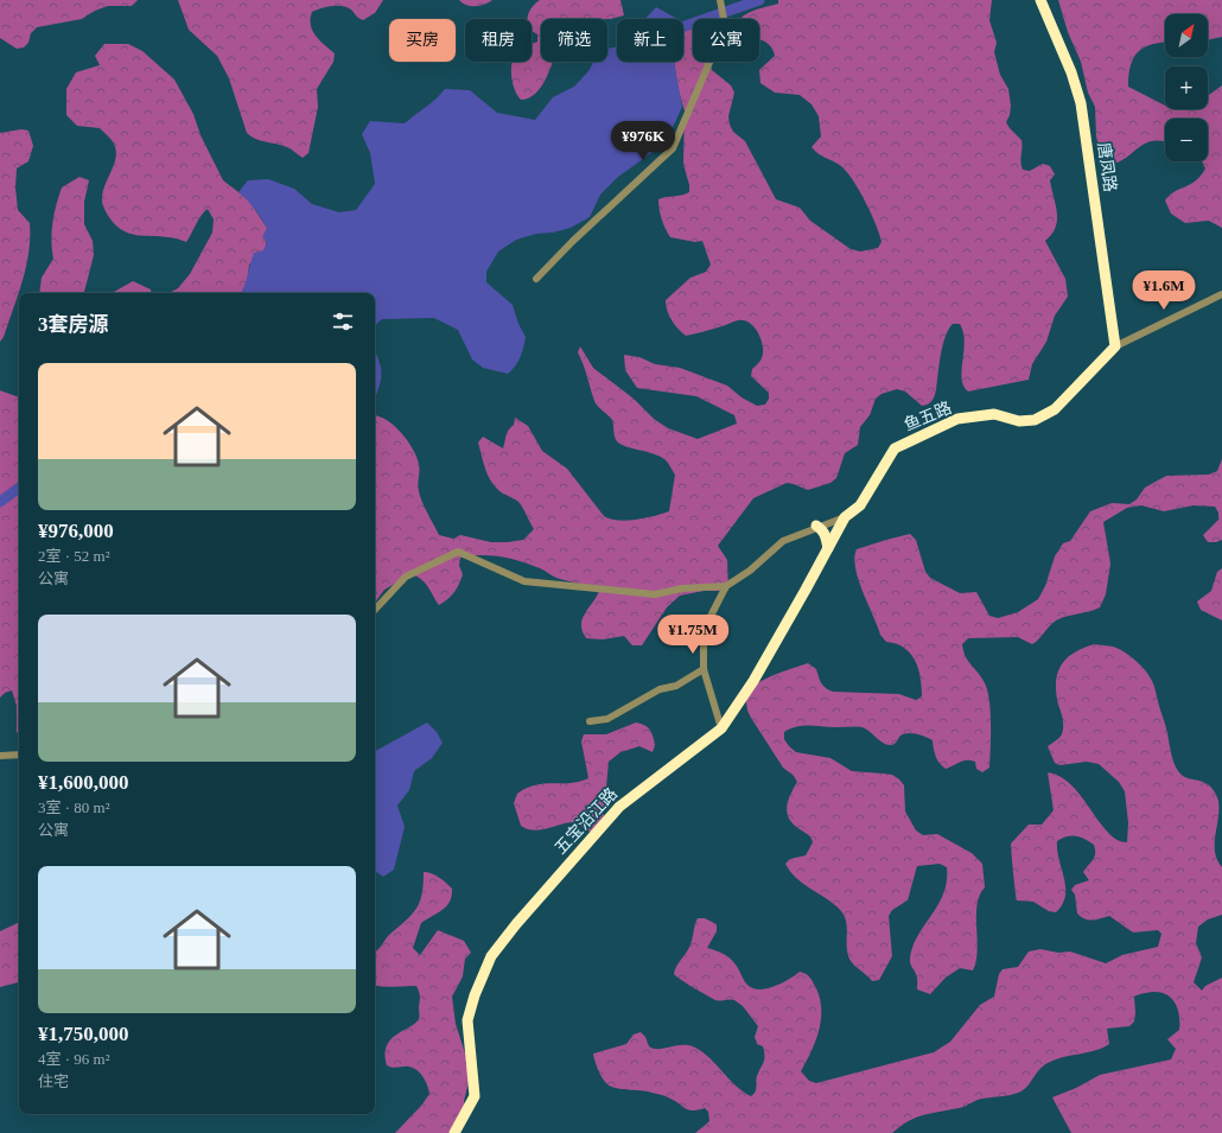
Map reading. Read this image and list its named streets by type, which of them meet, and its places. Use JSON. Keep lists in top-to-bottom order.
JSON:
{
  "streets": {
    "highway": ["唐凤路", "鱼五路", "五宝沿江路"]
  },
  "crossings": [
    ["唐凤路", "鱼五路"],
    ["鱼五路", "五宝沿江路"]
  ],
  "north": "top right",
  "page": {
    "map_buttons": ["+", "−"],
    "chip": [
      "买房",
      "租房",
      "筛选",
      "新上",
      "公寓"
    ],
    "price": ["¥976K", "¥1.6M", "¥1.75M"],
    "heading": "3套房源",
    "list": [
      {
        "name": "¥976,000",
        "note": "2室 · 52 m² · 公寓"
      },
      {
        "name": "¥1,600,000",
        "note": "3室 · 80 m² · 公寓"
      },
      {
        "name": "¥1,750,000",
        "note": "4室 · 96 m² · 住宅"
      }
    ]
  }
}
